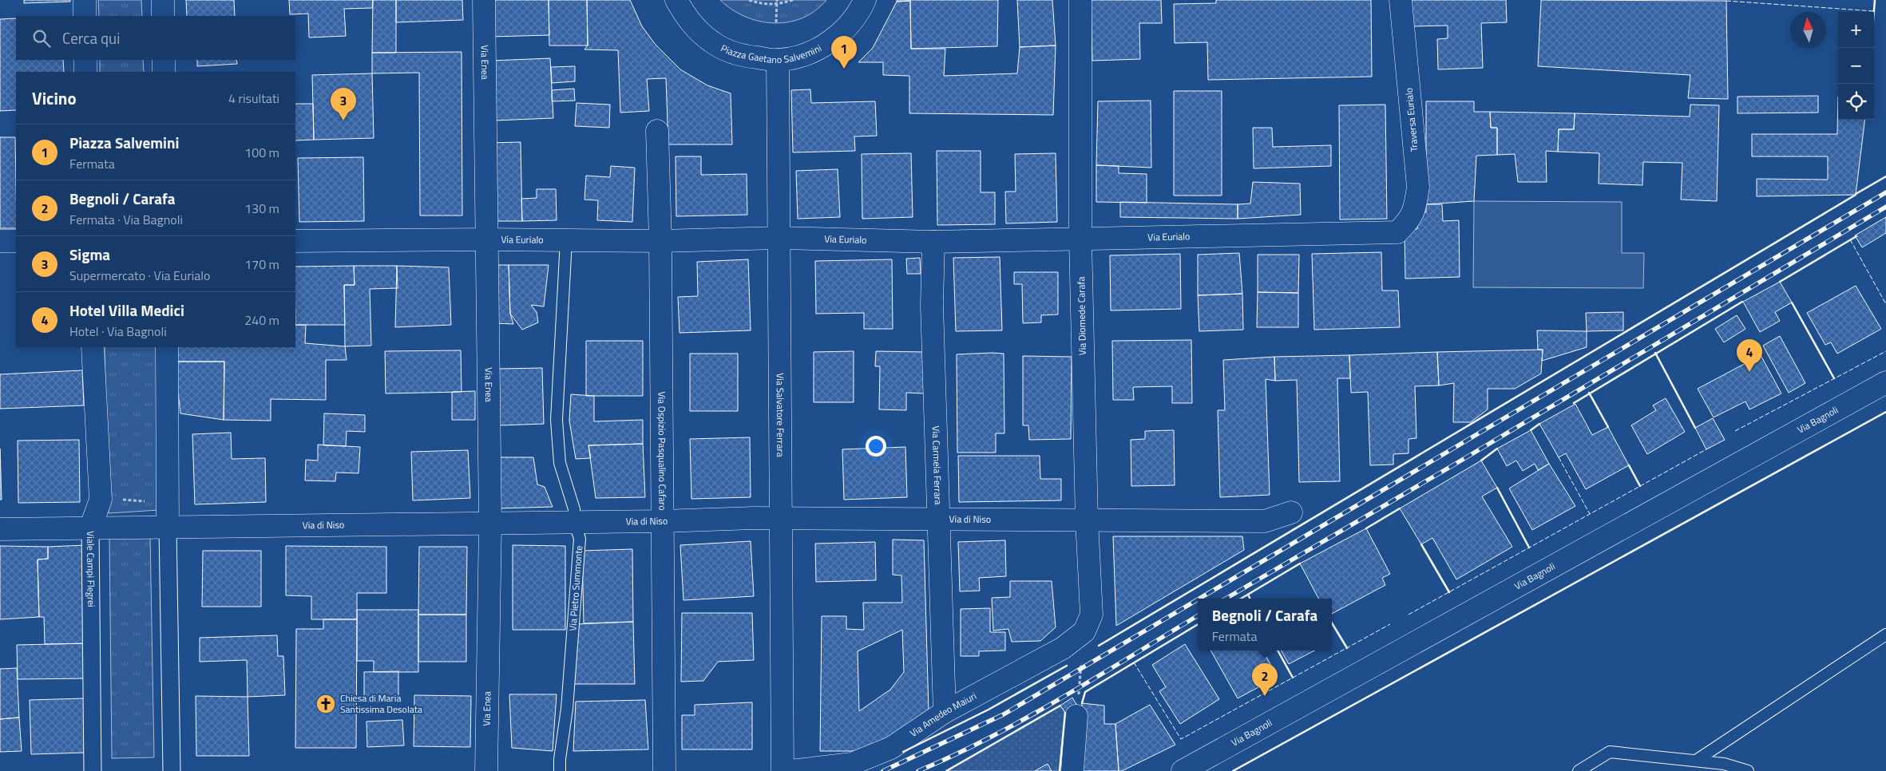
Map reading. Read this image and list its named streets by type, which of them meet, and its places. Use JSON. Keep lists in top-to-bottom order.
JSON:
{
  "streets": {
    "street": [
      "Piazza Gaetano Salvemini",
      "Via Enea",
      "Traversa Eurialo",
      "Via Eurialo",
      "Via Diomede Carafa",
      "Via Salvatore Ferrara",
      "Via Bagnoli",
      "Via Ospizio Pasqualino Cafaro",
      "Via Carmela Ferrara",
      "Via di Niso",
      "Viale Campi Flegrei",
      "Via Amedeo Maiuri"
    ],
    "lane": ["Via Pietro Summonte"]
  },
  "crossings": [
    ["Piazza Gaetano Salvemini", "Via Salvatore Ferrara"],
    ["Via Enea", "Via Eurialo"],
    ["Via Enea", "Via di Niso"],
    ["Traversa Eurialo", "Via Eurialo"],
    ["Via Eurialo", "Via Diomede Carafa"],
    ["Via Eurialo", "Via Salvatore Ferrara"],
    ["Via Eurialo", "Via Ospizio Pasqualino Cafaro"],
    ["Via Eurialo", "Via Carmela Ferrara"],
    ["Via Eurialo", "Via Pietro Summonte"],
    ["Via Diomede Carafa", "Via di Niso"],
    ["Via Diomede Carafa", "Via Amedeo Maiuri"],
    ["Via Salvatore Ferrara", "Via di Niso"],
    ["Via Ospizio Pasqualino Cafaro", "Via di Niso"],
    ["Via Carmela Ferrara", "Via di Niso"],
    ["Via Carmela Ferrara", "Via Amedeo Maiuri"],
    ["Via di Niso", "Viale Campi Flegrei"],
    ["Via di Niso", "Via Pietro Summonte"]
  ],
  "places": {
    "church": ["Chiesa di Maria Santissima Desolata"]
  },
  "north": "top",
  "page": {
    "map_buttons": ["+", "−"],
    "search": "Cerca qui",
    "pins": [
      "1",
      "3",
      "4",
      "2"
    ],
    "heading": ["Vicino", "4 risultati"],
    "list": [
      {
        "mark": "1",
        "name": "Piazza Salvemini",
        "note": "Fermata",
        "value": "100 m"
      },
      {
        "mark": "2",
        "name": "Begnoli / Carafa",
        "note": "Fermata · Via Bagnoli",
        "value": "130 m"
      },
      {
        "mark": "3",
        "name": "Sigma",
        "note": "Supermercato · Via Eurialo",
        "value": "170 m"
      },
      {
        "mark": "4",
        "name": "Hotel Villa Medici",
        "note": "Hotel · Via Bagnoli",
        "value": "240 m"
      }
    ],
    "popup": ["Begnoli / Carafa", "Fermata"]
  }
}
